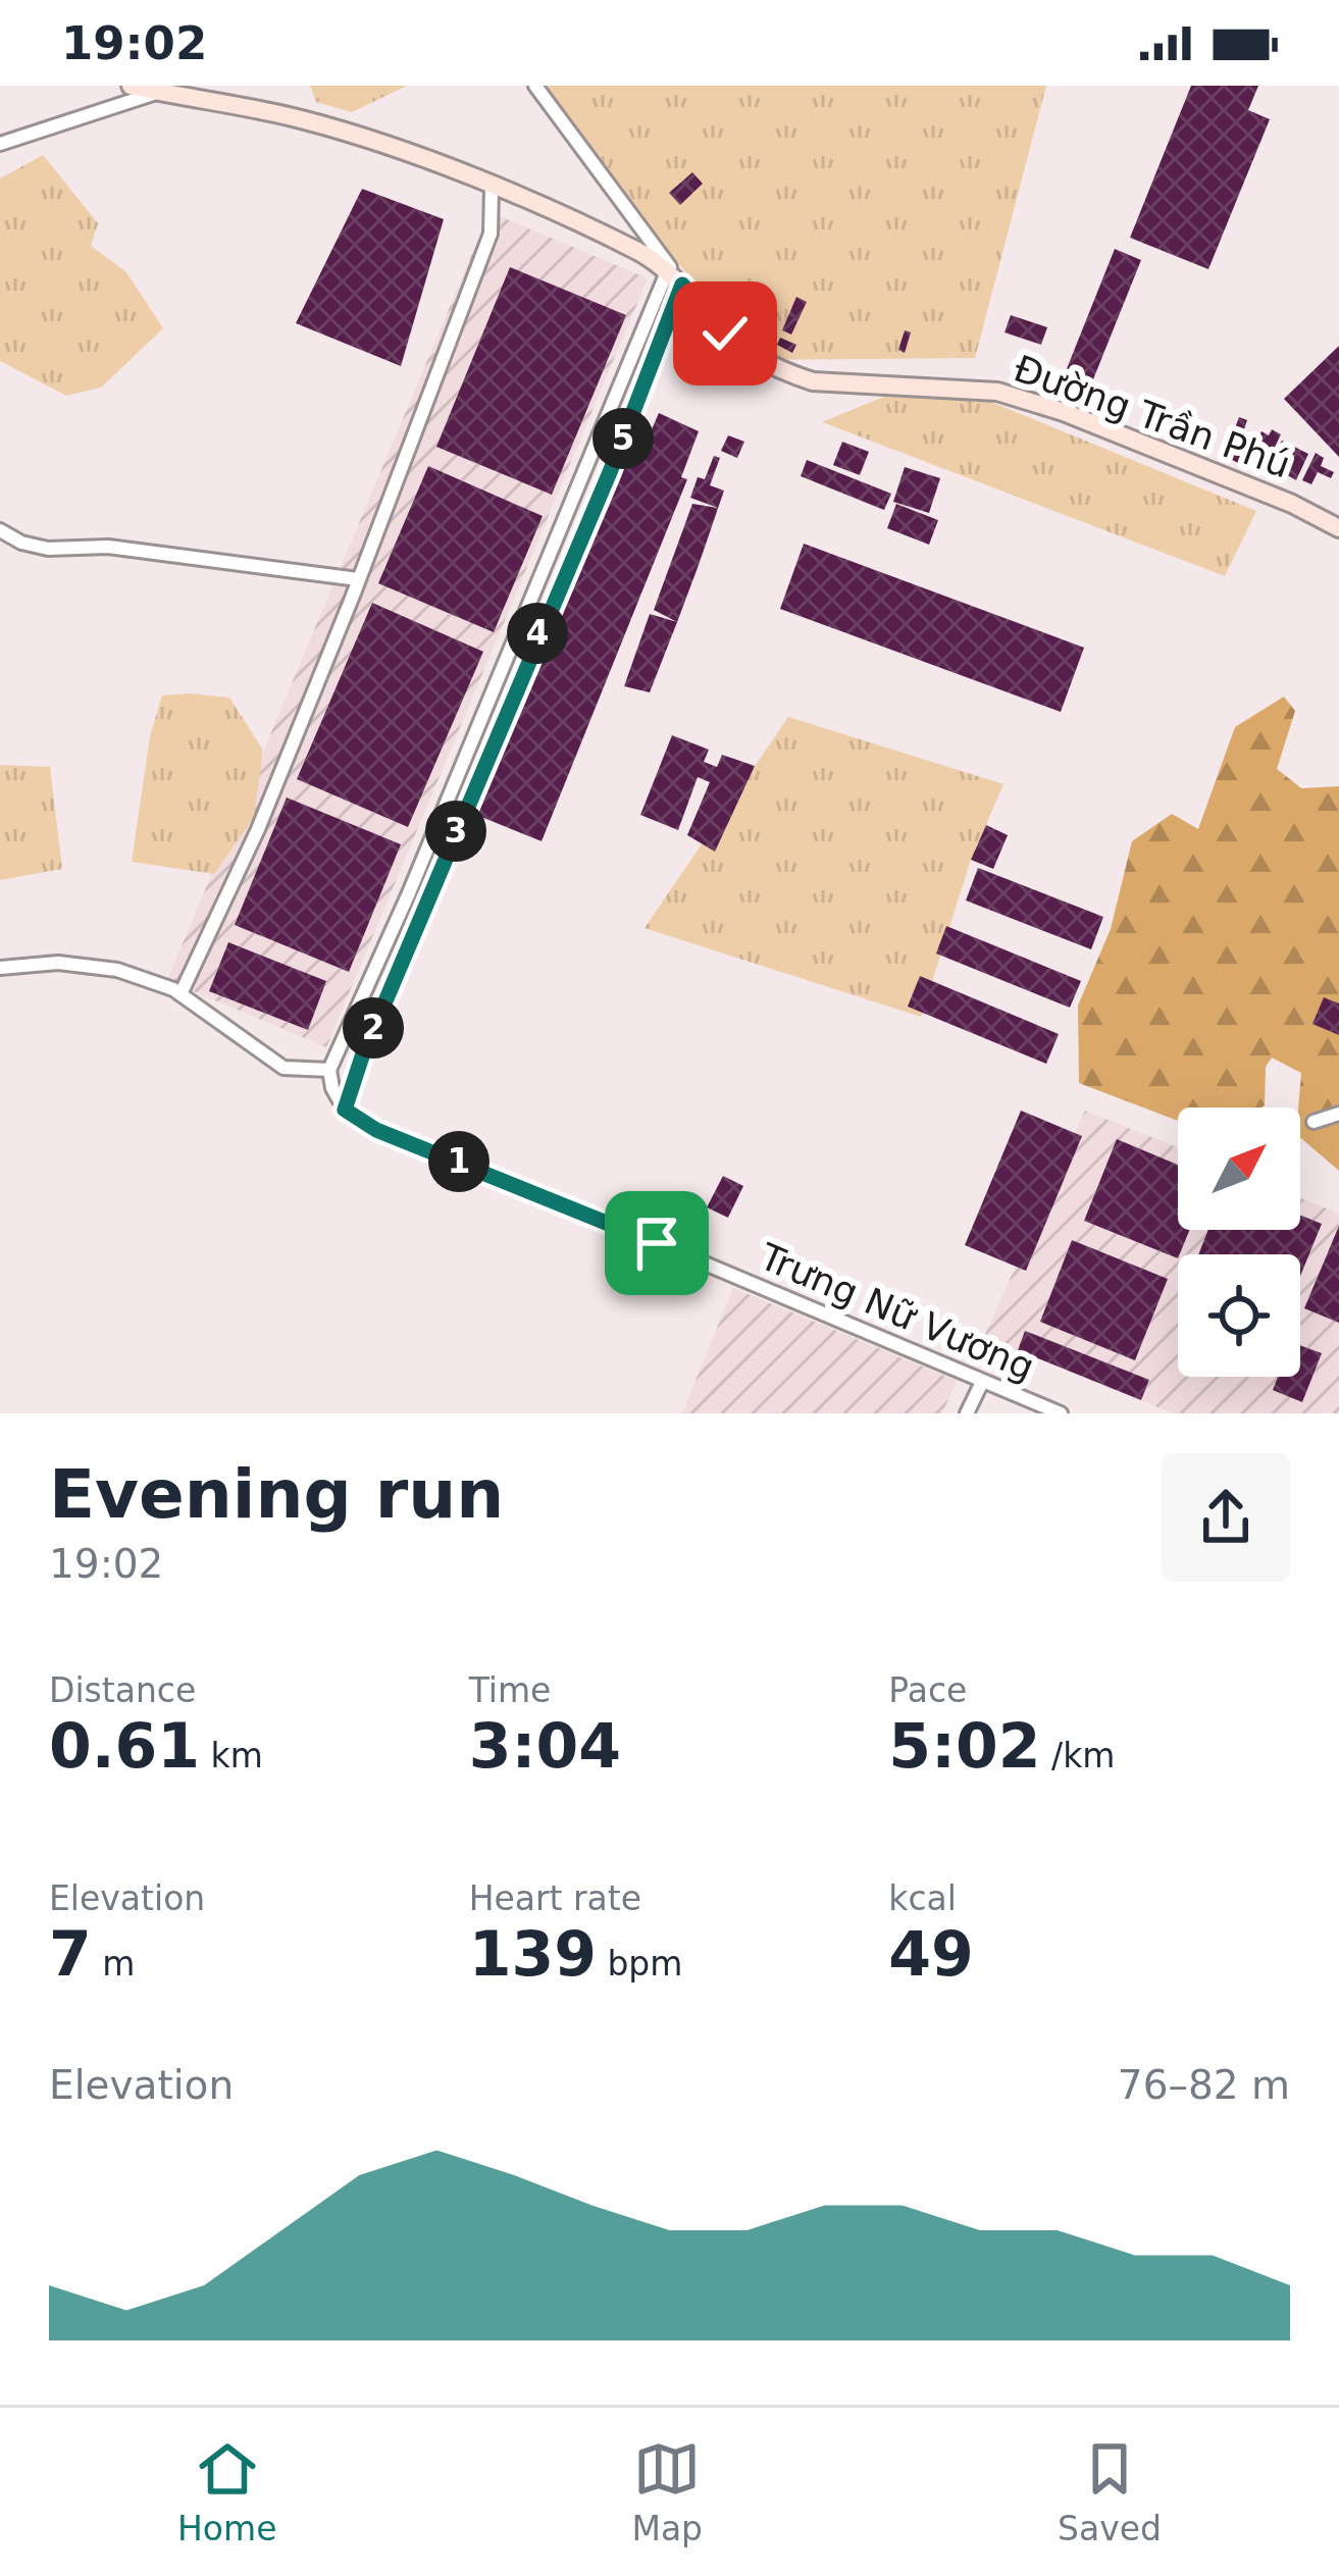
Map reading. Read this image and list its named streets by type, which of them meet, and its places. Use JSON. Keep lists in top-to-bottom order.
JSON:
{
  "streets": {
    "main road": ["Đường Trần Phú"],
    "street": ["Trưng Nữ Vương"]
  },
  "north": "top right",
  "page": {
    "status": "19:02",
    "pins": [
      "5",
      "4",
      "3",
      "2",
      "1"
    ],
    "heading": ["Evening run", "19:02"],
    "stats": [
      ["Distance", "0.61 km"],
      ["Time", "3:04"],
      ["Pace", "5:02 /km"],
      ["Elevation", "7 m"],
      ["Heart rate", "139 bpm"],
      ["kcal", "49"]
    ],
    "chart": ["Elevation", "76–82 m"],
    "tabs": ["Home", "Map", "Saved"]
  }
}
